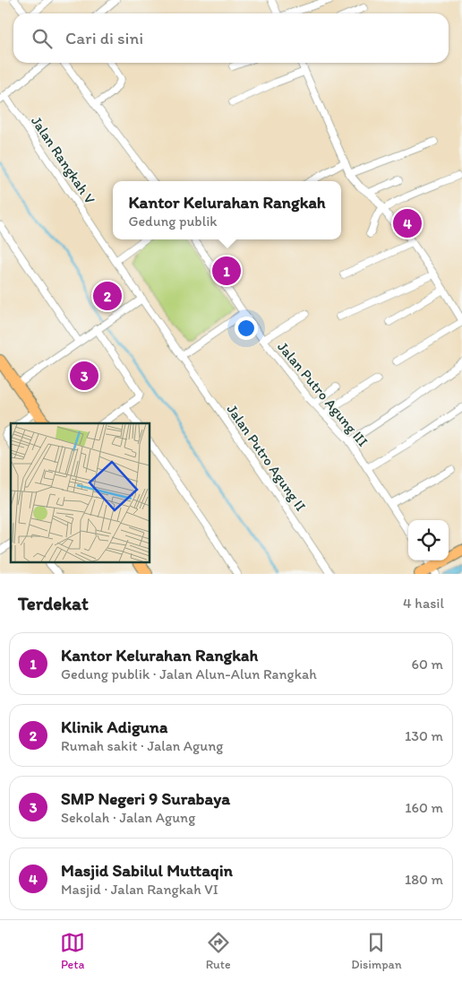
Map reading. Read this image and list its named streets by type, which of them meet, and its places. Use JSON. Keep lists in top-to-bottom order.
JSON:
{
  "streets": {
    "street": ["Jalan Rangkah V", "Jalan Putro Agung III", "Jalan Putro Agung II"]
  },
  "crossings": [
    ["Jalan Rangkah V", "Jalan Putro Agung II"]
  ],
  "page": {
    "search": "Cari di sini",
    "popup": ["Kantor Kelurahan Rangkah", "Gedung publik"],
    "pins": [
      "4",
      "1",
      "2",
      "3"
    ],
    "heading": ["Terdekat", "4 hasil"],
    "list": [
      {
        "mark": "1",
        "name": "Kantor Kelurahan Rangkah",
        "note": "Gedung publik · Jalan Alun-Alun Rangkah",
        "value": "60 m"
      },
      {
        "mark": "2",
        "name": "Klinik Adiguna",
        "note": "Rumah sakit · Jalan Agung",
        "value": "130 m"
      },
      {
        "mark": "3",
        "name": "SMP Negeri 9 Surabaya",
        "note": "Sekolah · Jalan Agung",
        "value": "160 m"
      },
      {
        "mark": "4",
        "name": "Masjid Sabilul Muttaqin",
        "note": "Masjid · Jalan Rangkah VI",
        "value": "180 m"
      }
    ],
    "nav": ["Peta", "Rute", "Disimpan"]
  }
}
